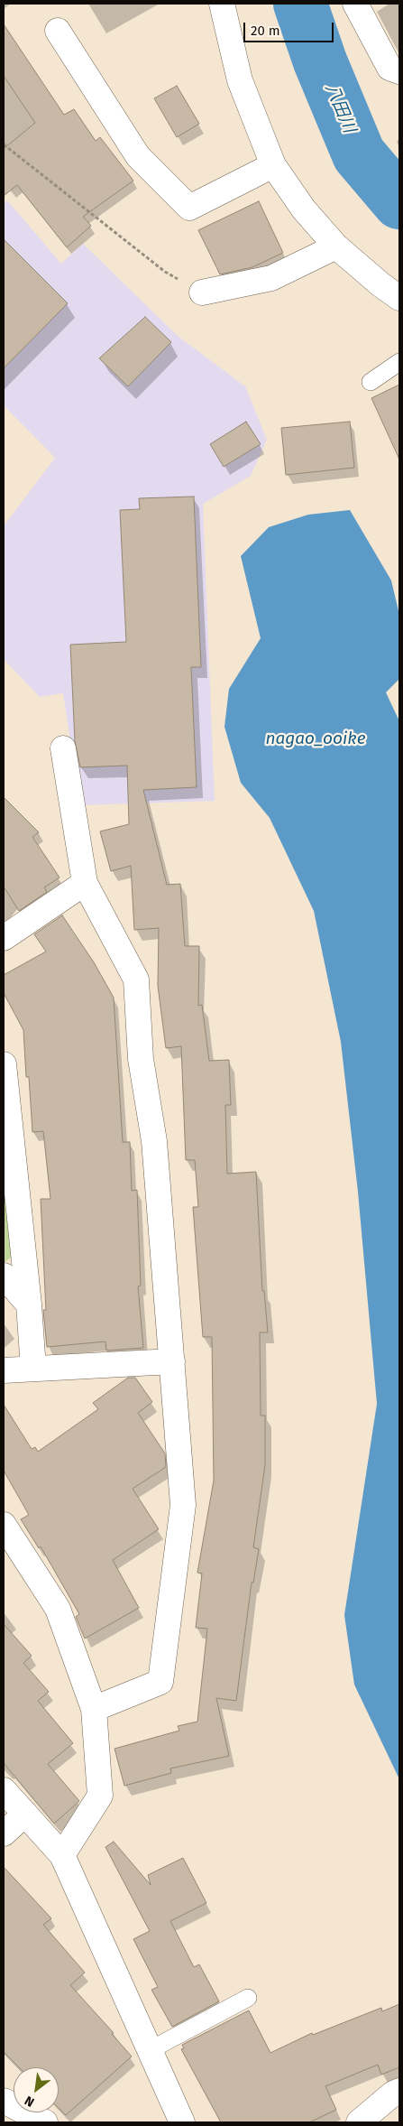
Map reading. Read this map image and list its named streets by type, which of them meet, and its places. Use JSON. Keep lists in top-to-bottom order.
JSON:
{
  "water": ["八田川", "nagao_ooike"],
  "scale_bar": "20 m",
  "north": "bottom left"
}
